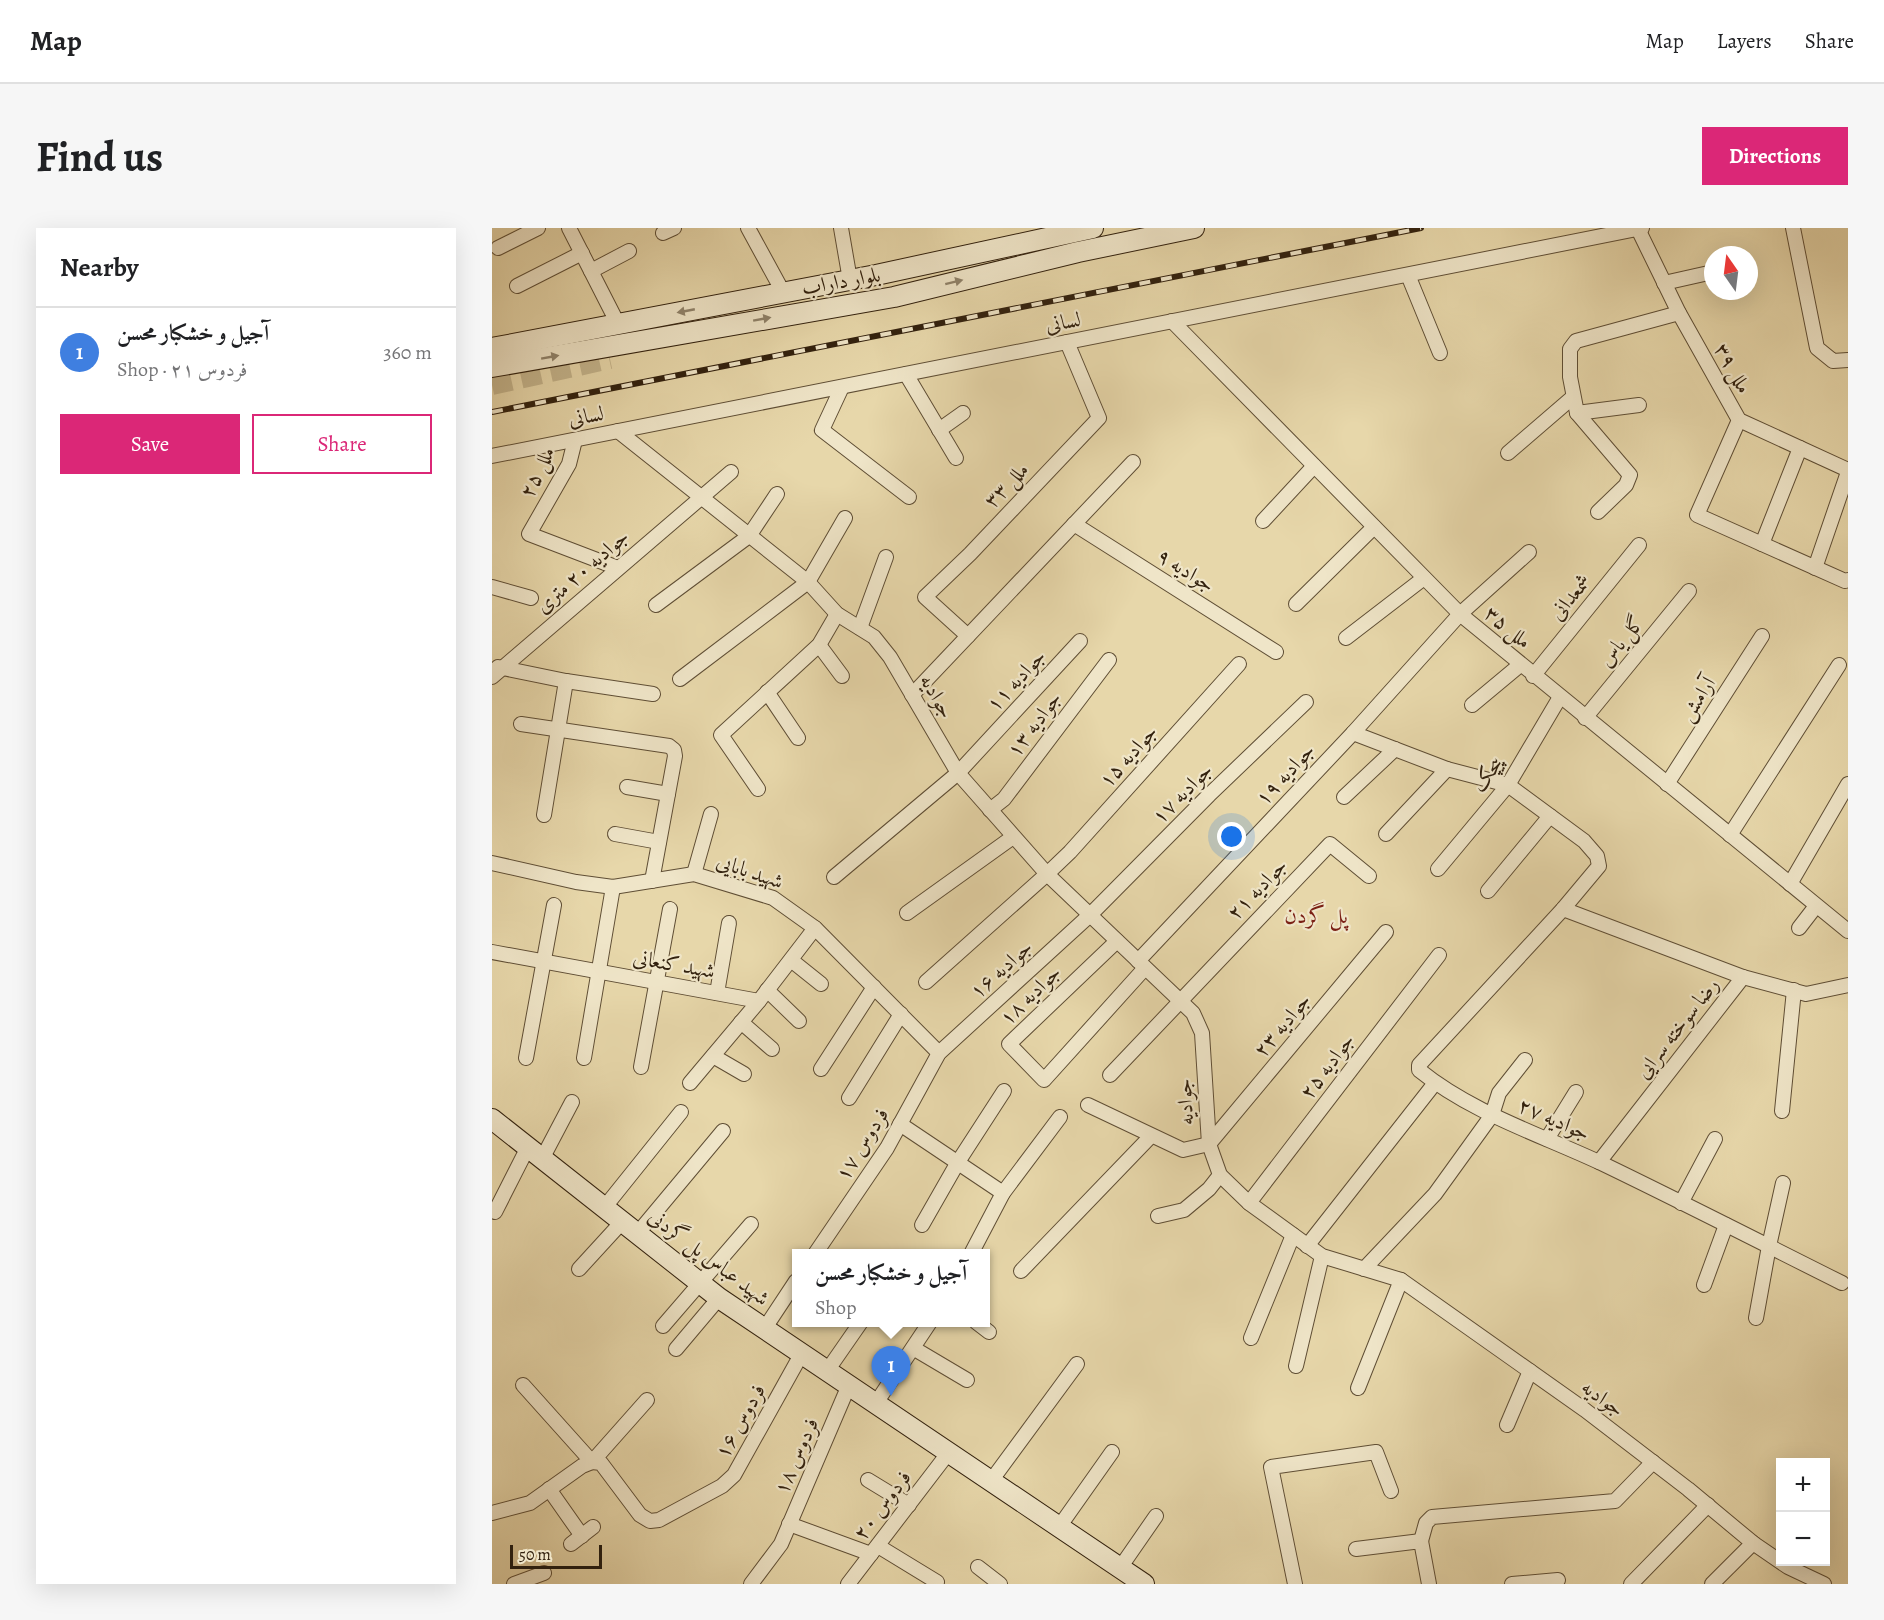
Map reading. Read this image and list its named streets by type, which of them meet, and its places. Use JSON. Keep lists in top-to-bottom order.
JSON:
{
  "streets": {
    "main road": ["بلوار داراب", "شهید عباس پل گردنی"],
    "street": [
      "لسانی",
      "ملل ۳۹",
      "ملل ۲۵",
      "ملل ۳۳",
      "جوادیه ۹",
      "جوادیه ۲۰ متری",
      "شمعدانی",
      "ملل ۳۵",
      "گل یاس",
      "جوادیه ۱۱",
      "جوادیه",
      "آرامش",
      "جوادیه ۱۳",
      "جوادیه ۱۵",
      "جوادیه ۱۹",
      "پیچک",
      "جوادیه ۱۷",
      "شهید بابایی",
      "جوادیه ۲۱",
      "شهید کنعانی",
      "جوادیه ۱۶",
      "جوادیه ۱۸",
      "جوادیه ۲۳",
      "رضا سوخته سرایی",
      "جوادیه ۲۵",
      "جوادیه ۲۷",
      "فردوس ۱۷",
      "فردوس ۱۶",
      "فردوس ۱۸",
      "فردوس ۲۰"
    ]
  },
  "crossings": [
    ["لسانی", "ملل ۳۹"],
    ["لسانی", "ملل ۲۵"],
    ["لسانی", "ملل ۳۳"],
    ["لسانی", "ملل ۳۵"],
    ["لسانی", "جوادیه"],
    ["ملل ۲۵", "جوادیه ۲۰ متری"],
    ["جوادیه ۲۰ متری", "جوادیه"],
    ["شمعدانی", "ملل ۳۵"],
    ["ملل ۳۵", "گل یاس"],
    ["ملل ۳۵", "آرامش"],
    ["ملل ۳۵", "جوادیه ۱۹"],
    ["ملل ۳۵", "پیچک"],
    ["جوادیه ۱۱", "جوادیه"],
    ["جوادیه", "جوادیه ۱۳"],
    ["جوادیه", "جوادیه ۱۵"],
    ["جوادیه", "جوادیه ۱۹"],
    ["جوادیه", "جوادیه ۱۷"],
    ["جوادیه", "جوادیه ۲۱"],
    ["جوادیه", "جوادیه ۱۶"],
    ["جوادیه", "جوادیه ۱۸"],
    ["جوادیه", "جوادیه ۲۳"],
    ["جوادیه", "جوادیه ۲۵"],
    ["جوادیه ۱۹", "جوادیه ۱۸"],
    ["جوادیه ۱۷", "جوادیه ۱۶"],
    ["شهید بابایی", "جوادیه ۱۶"],
    ["شهید بابایی", "فردوس ۱۷"],
    ["جوادیه ۱۶", "فردوس ۱۷"],
    ["رضا سوخته سرایی", "جوادیه ۲۷"],
    ["شهید عباس پل گردنی", "فردوس ۱۶"],
    ["شهید عباس پل گردنی", "فردوس ۱۸"],
    ["شهید عباس پل گردنی", "فردوس ۲۰"]
  ],
  "districts": ["پل گردن"],
  "scale_bar": "50 m",
  "north": "top",
  "page": {
    "header": "Map",
    "nav": ["Map", "Layers", "Share"],
    "buttons": [
      "Directions",
      ["Save", "Share"]
    ],
    "title": "Find us",
    "heading": "Nearby",
    "list": [
      {
        "mark": "1",
        "name": "آجیل و خشکبار محسن",
        "note": "Shop · فردوس ۲۱",
        "value": "360 m"
      }
    ],
    "popup": ["آجیل و خشکبار محسن", "Shop"],
    "pins": "1",
    "map_buttons": ["+", "−"],
    "scale": "50 m"
  }
}
